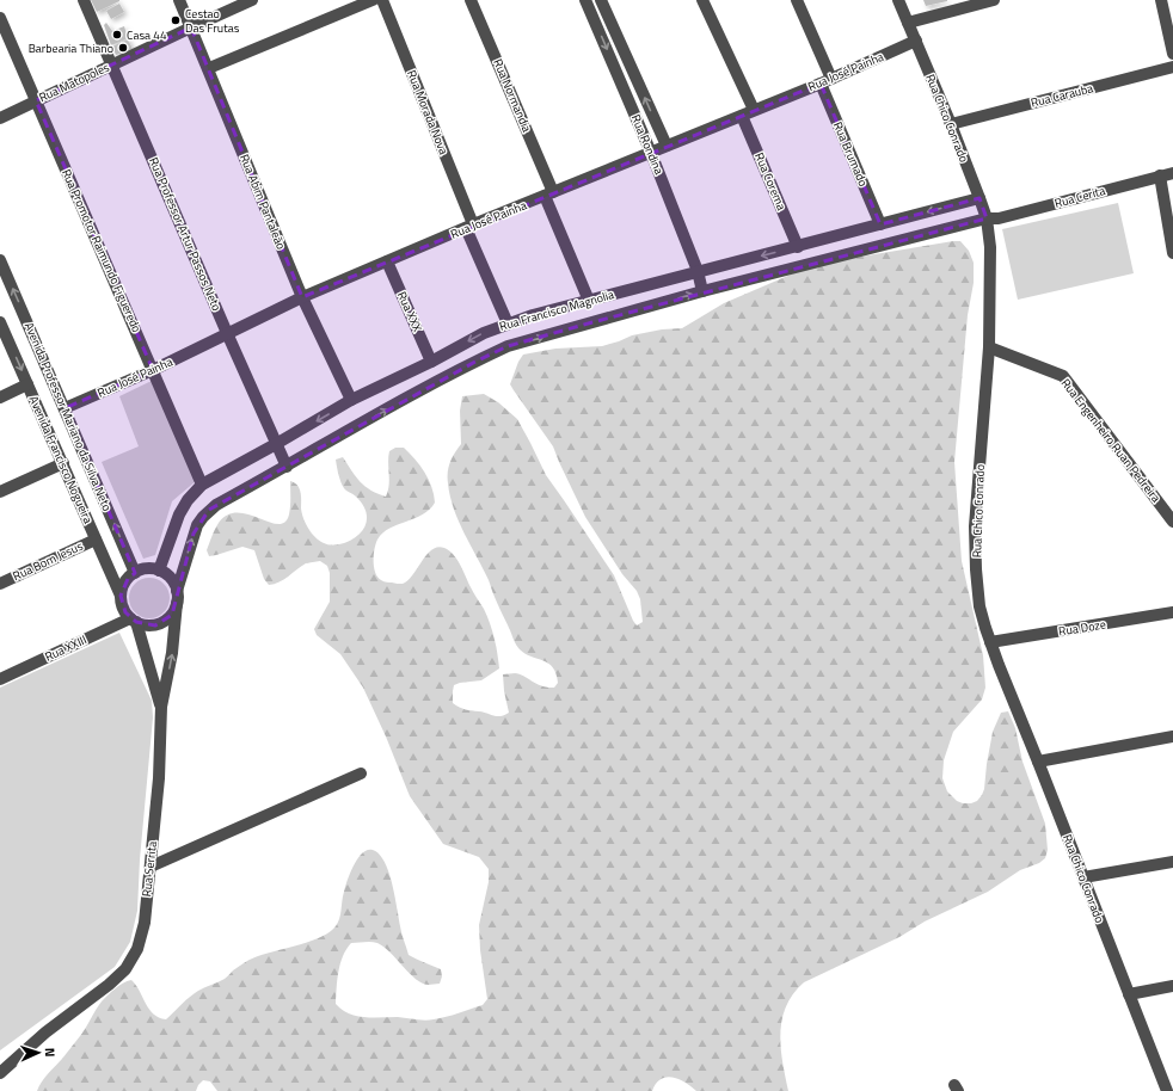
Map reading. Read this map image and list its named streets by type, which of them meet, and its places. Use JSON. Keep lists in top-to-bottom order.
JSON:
{
  "streets": {
    "street": [
      "Rua José Painha",
      "Rua Matopoles",
      "Rua Normandia",
      "Rua Carauba",
      "Rua Morada Nova",
      "Rua Chico Conrado",
      "Rua Rondina",
      "Rua Brumado",
      "Rua Corema",
      "Rua Cerita",
      "Rua Abim Pantaleão",
      "Rua Professor Artur Passos Neto",
      "Rua Promotor Raimundo Figueredo",
      "Rua Francisco Magnolia",
      "Rua XXX",
      "Avenida Professor Mariano da Silva Neto",
      "Rua Engenheiro Ruan Pedreira",
      "Avenida Francisco Nogueira",
      "Rua Bom Jesus",
      "Rua Doze",
      "Rua XXIII",
      "Rua Serrita"
    ]
  },
  "crossings": [
    ["Rua José Painha", "Rua Normandia"],
    ["Rua José Painha", "Rua Morada Nova"],
    ["Rua José Painha", "Rua Chico Conrado"],
    ["Rua José Painha", "Rua Rondina"],
    ["Rua José Painha", "Rua Brumado"],
    ["Rua José Painha", "Rua Corema"],
    ["Rua José Painha", "Rua Abim Pantaleão"],
    ["Rua José Painha", "Rua Professor Artur Passos Neto"],
    ["Rua José Painha", "Rua Promotor Raimundo Figueredo"],
    ["Rua José Painha", "Rua XXX"],
    ["Rua José Painha", "Avenida Professor Mariano da Silva Neto"],
    ["Rua Matopoles", "Rua Abim Pantaleão"],
    ["Rua Matopoles", "Rua Professor Artur Passos Neto"],
    ["Rua Matopoles", "Rua Promotor Raimundo Figueredo"],
    ["Rua Normandia", "Rua Francisco Magnolia"],
    ["Rua Carauba", "Rua Chico Conrado"],
    ["Rua Morada Nova", "Rua Francisco Magnolia"],
    ["Rua Chico Conrado", "Rua Cerita"],
    ["Rua Chico Conrado", "Rua Francisco Magnolia"],
    ["Rua Chico Conrado", "Rua Engenheiro Ruan Pedreira"],
    ["Rua Chico Conrado", "Rua Doze"],
    ["Rua Rondina", "Rua Francisco Magnolia"],
    ["Rua Brumado", "Rua Francisco Magnolia"],
    ["Rua Corema", "Rua Francisco Magnolia"],
    ["Rua Cerita", "Rua Francisco Magnolia"],
    ["Rua Abim Pantaleão", "Rua Francisco Magnolia"],
    ["Rua Professor Artur Passos Neto", "Rua Francisco Magnolia"],
    ["Rua Promotor Raimundo Figueredo", "Rua Francisco Magnolia"],
    ["Rua Francisco Magnolia", "Rua XXX"],
    ["Rua Francisco Magnolia", "Avenida Professor Mariano da Silva Neto"],
    ["Rua Francisco Magnolia", "Avenida Francisco Nogueira"],
    ["Rua Francisco Magnolia", "Rua XXIII"],
    ["Rua Francisco Magnolia", "Rua Serrita"],
    ["Avenida Professor Mariano da Silva Neto", "Avenida Francisco Nogueira"],
    ["Avenida Professor Mariano da Silva Neto", "Rua XXIII"],
    ["Avenida Professor Mariano da Silva Neto", "Rua Serrita"],
    ["Avenida Francisco Nogueira", "Rua Bom Jesus"],
    ["Avenida Francisco Nogueira", "Rua XXIII"],
    ["Avenida Francisco Nogueira", "Rua Serrita"],
    ["Rua XXIII", "Rua Serrita"]
  ],
  "one_way": ["Avenida Professor Mariano da Silva Neto"],
  "places": ["Cestao Das Frutas", "Casa 44", "Barbearia Thiano"],
  "north": "right"
}
